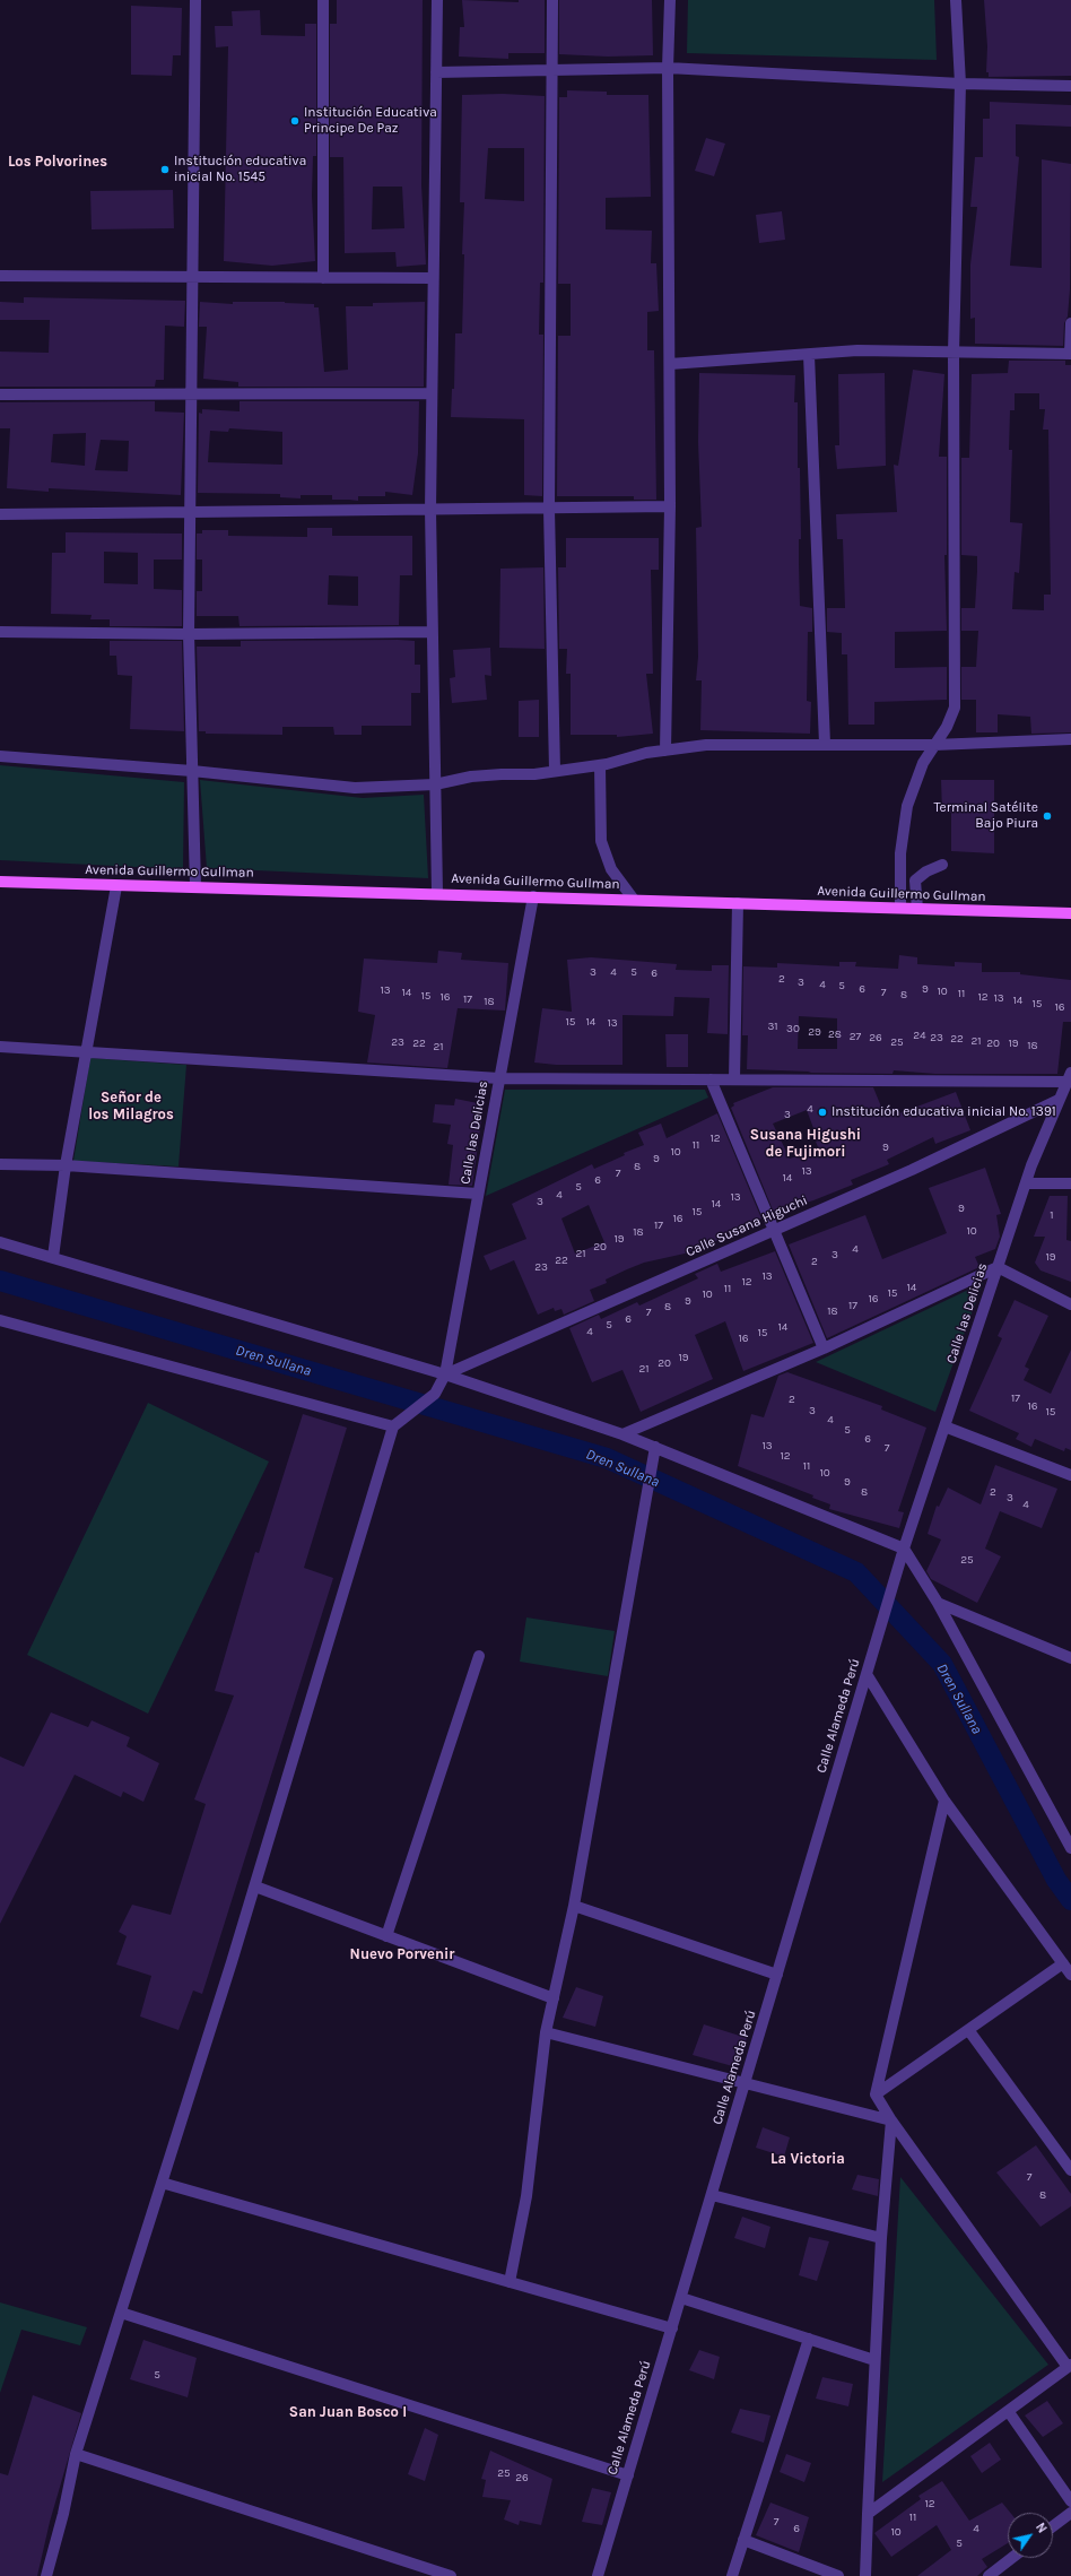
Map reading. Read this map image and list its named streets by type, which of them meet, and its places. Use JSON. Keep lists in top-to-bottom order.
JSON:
{
  "streets": {
    "main road": ["Avenida Guillermo Gullman"],
    "street": ["Calle las Delicias", "Calle Susana Higuchi", "Calle Alameda Perú"]
  },
  "crossings": [
    ["Avenida Guillermo Gullman", "Calle las Delicias"],
    ["Calle las Delicias", "Calle Susana Higuchi"],
    ["Calle las Delicias", "Calle Alameda Perú"]
  ],
  "districts": [
    "Los Polvorines",
    "Señor de los Milagros",
    "Susana Higushi de Fujimori",
    "Nuevo Porvenir",
    "La Victoria",
    "San Juan Bosco I"
  ],
  "water": ["Dren Sullana"],
  "places": [
    "Institución Educativa Principe De Paz",
    "Institución educativa inicial No. 1545",
    "Terminal Satélite Bajo Piura",
    "Institución educativa inicial No. 1391"
  ],
  "house_numbers": [
    "3",
    "4",
    "5",
    "6",
    "2",
    "3",
    "4",
    "5",
    "6",
    "9",
    "13",
    "10",
    "14",
    "7",
    "11",
    "8",
    "15",
    "16",
    "12",
    "13",
    "17",
    "14",
    "18",
    "15",
    "16",
    "15",
    "14",
    "13",
    "31",
    "30",
    "29",
    "28",
    "24",
    "27",
    "26",
    "23",
    "22",
    "21",
    "23",
    "25",
    "22",
    "20",
    "19",
    "18",
    "21",
    "4",
    "3",
    "12",
    "11",
    "9",
    "10",
    "9",
    "8",
    "13",
    "7",
    "14",
    "6",
    "5",
    "4",
    "13",
    "3",
    "14",
    "9",
    "15",
    "1",
    "16",
    "17",
    "10",
    "18",
    "19",
    "20",
    "4",
    "21",
    "3",
    "19",
    "22",
    "2",
    "23",
    "13",
    "12",
    "14",
    "11",
    "15",
    "10",
    "16",
    "9",
    "17",
    "8",
    "18",
    "7",
    "6",
    "5",
    "14",
    "4",
    "15",
    "16",
    "19",
    "20",
    "21",
    "17",
    "2",
    "16",
    "3",
    "15",
    "4",
    "5",
    "6",
    "13",
    "7",
    "12",
    "11",
    "10",
    "9",
    "8",
    "2",
    "3",
    "4",
    "25",
    "7",
    "8",
    "5",
    "25",
    "26",
    "12",
    "11",
    "7",
    "6",
    "4",
    "10",
    "5"
  ],
  "north": "top right"
}
